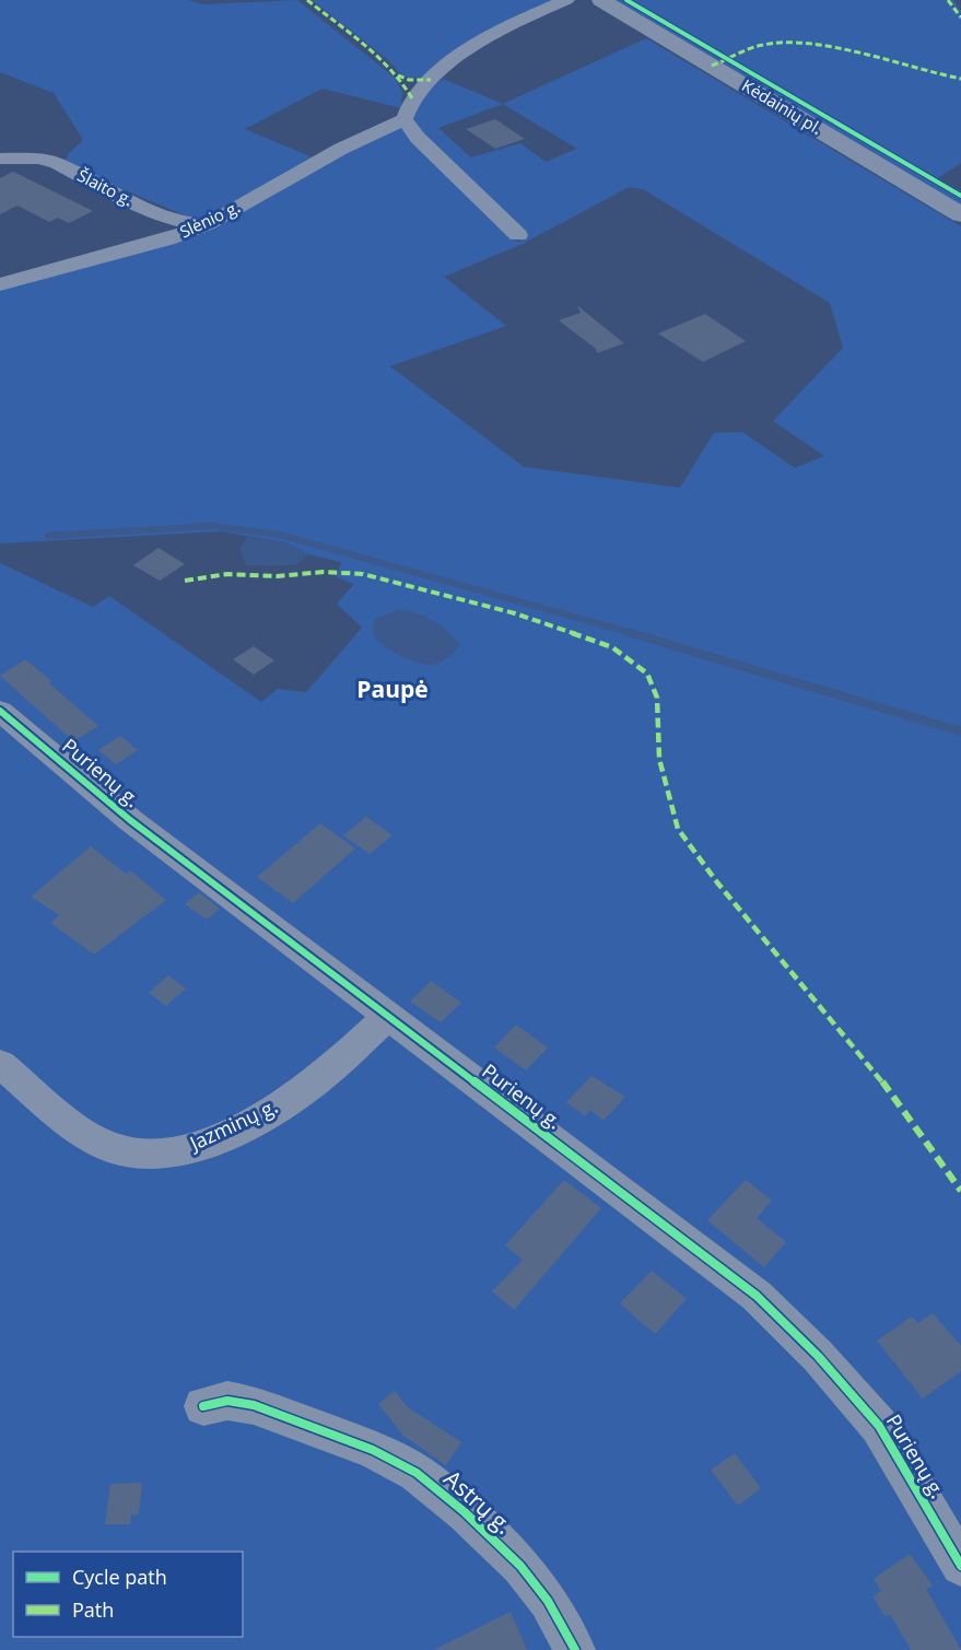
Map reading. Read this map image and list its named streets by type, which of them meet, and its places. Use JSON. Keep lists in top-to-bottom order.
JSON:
{
  "streets": {
    "main road": ["Kėdainių pl."],
    "street": [
      "Šlaito g.",
      "Slėnio g.",
      "Purienų g.",
      "Jazminų g.",
      "Astrų g."
    ]
  },
  "crossings": [
    ["Šlaito g.", "Slėnio g."],
    ["Purienų g.", "Jazminų g."]
  ],
  "districts": ["Paupė"],
  "legend": ["Cycle path", "Path"]
}
